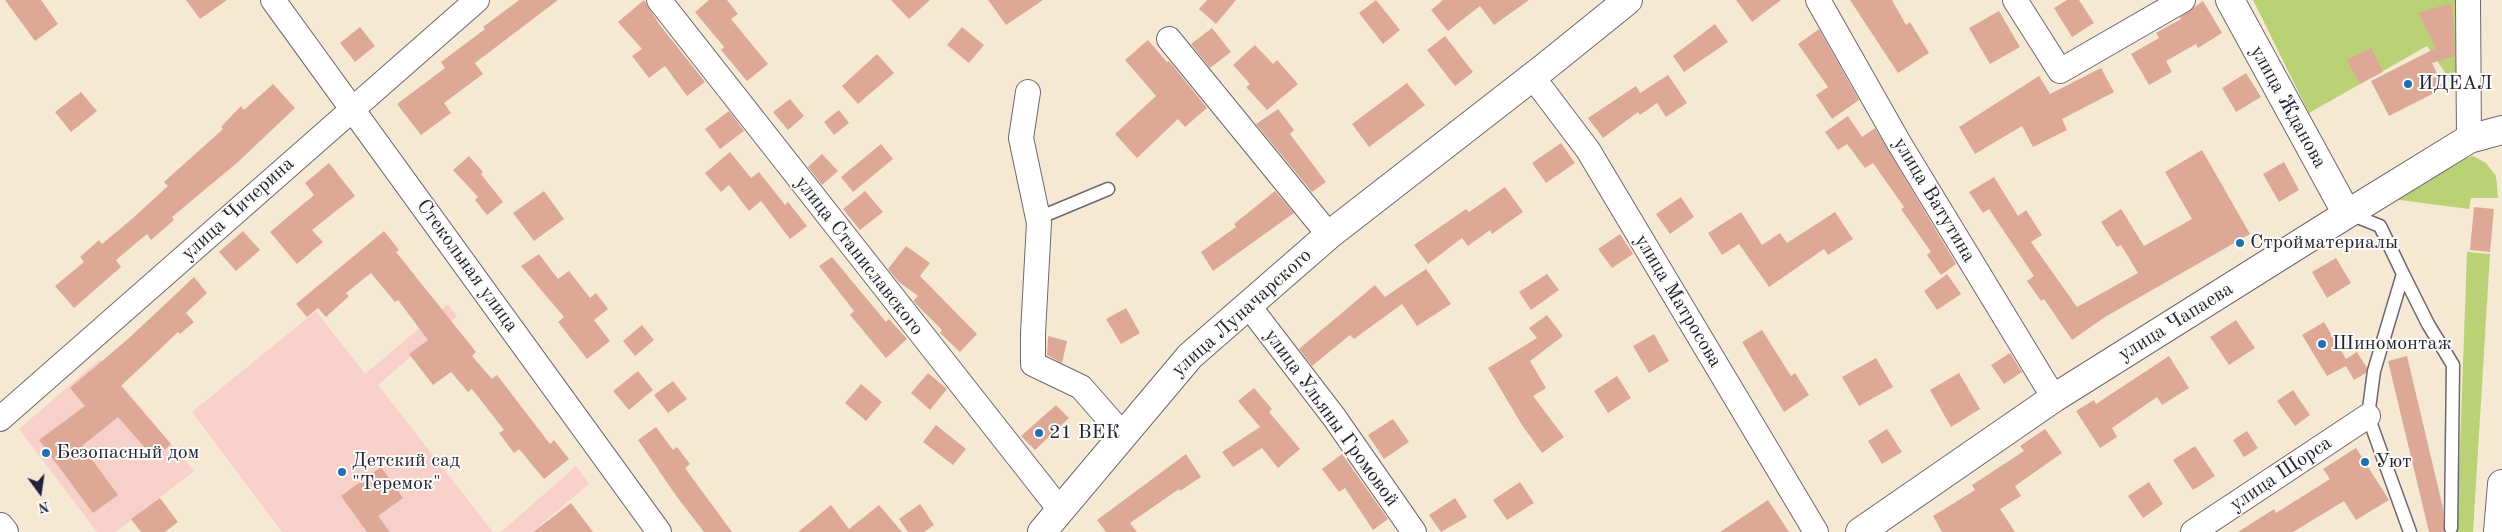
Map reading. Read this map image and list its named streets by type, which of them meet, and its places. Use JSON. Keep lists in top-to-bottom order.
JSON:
{
  "streets": {
    "main road": ["улица Жданова", "улица Луначарского", "улица Чапаева"],
    "street": [
      "улица Ватутина",
      "улица Чичерина",
      "улица Станиславского",
      "Стекольная улица",
      "улица Матросова",
      "улица Ульяны Громовой",
      "улица Щорса"
    ]
  },
  "crossings": [
    ["улица Жданова", "улица Чапаева"],
    ["улица Ватутина", "улица Чапаева"],
    ["улица Чичерина", "Стекольная улица"],
    ["улица Станиславского", "улица Луначарского"],
    ["улица Матросова", "улица Луначарского"],
    ["улица Луначарского", "улица Ульяны Громовой"]
  ],
  "places": [
    "ИДЕАЛ",
    "Стройматериалы",
    "Шиномонтаж",
    "21 ВЕК",
    "Безопасный дом",
    "Уют",
    "Детский сад \"Теремок\""
  ],
  "north": "bottom"
}
